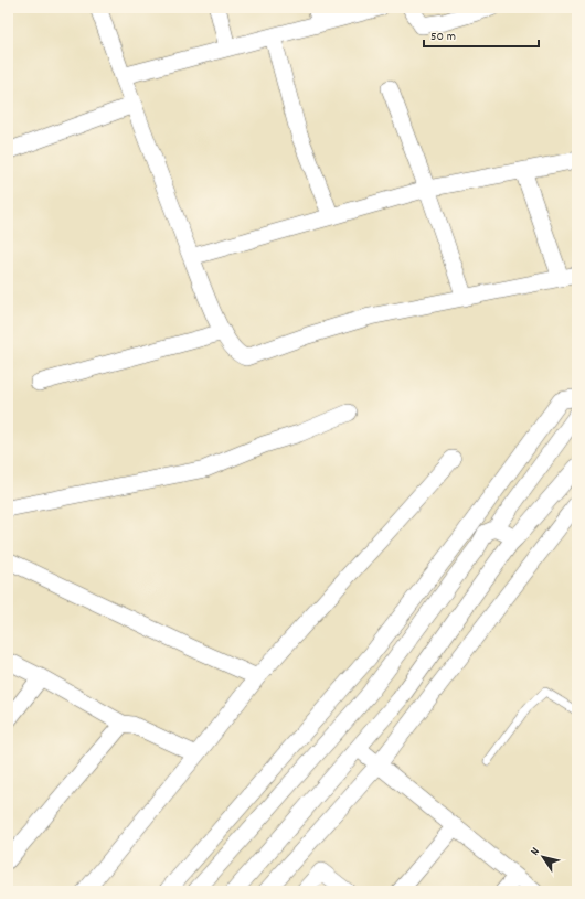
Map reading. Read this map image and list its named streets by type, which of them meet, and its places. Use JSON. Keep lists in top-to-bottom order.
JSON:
{
  "scale_bar": "50 m",
  "north": "top left"
}
